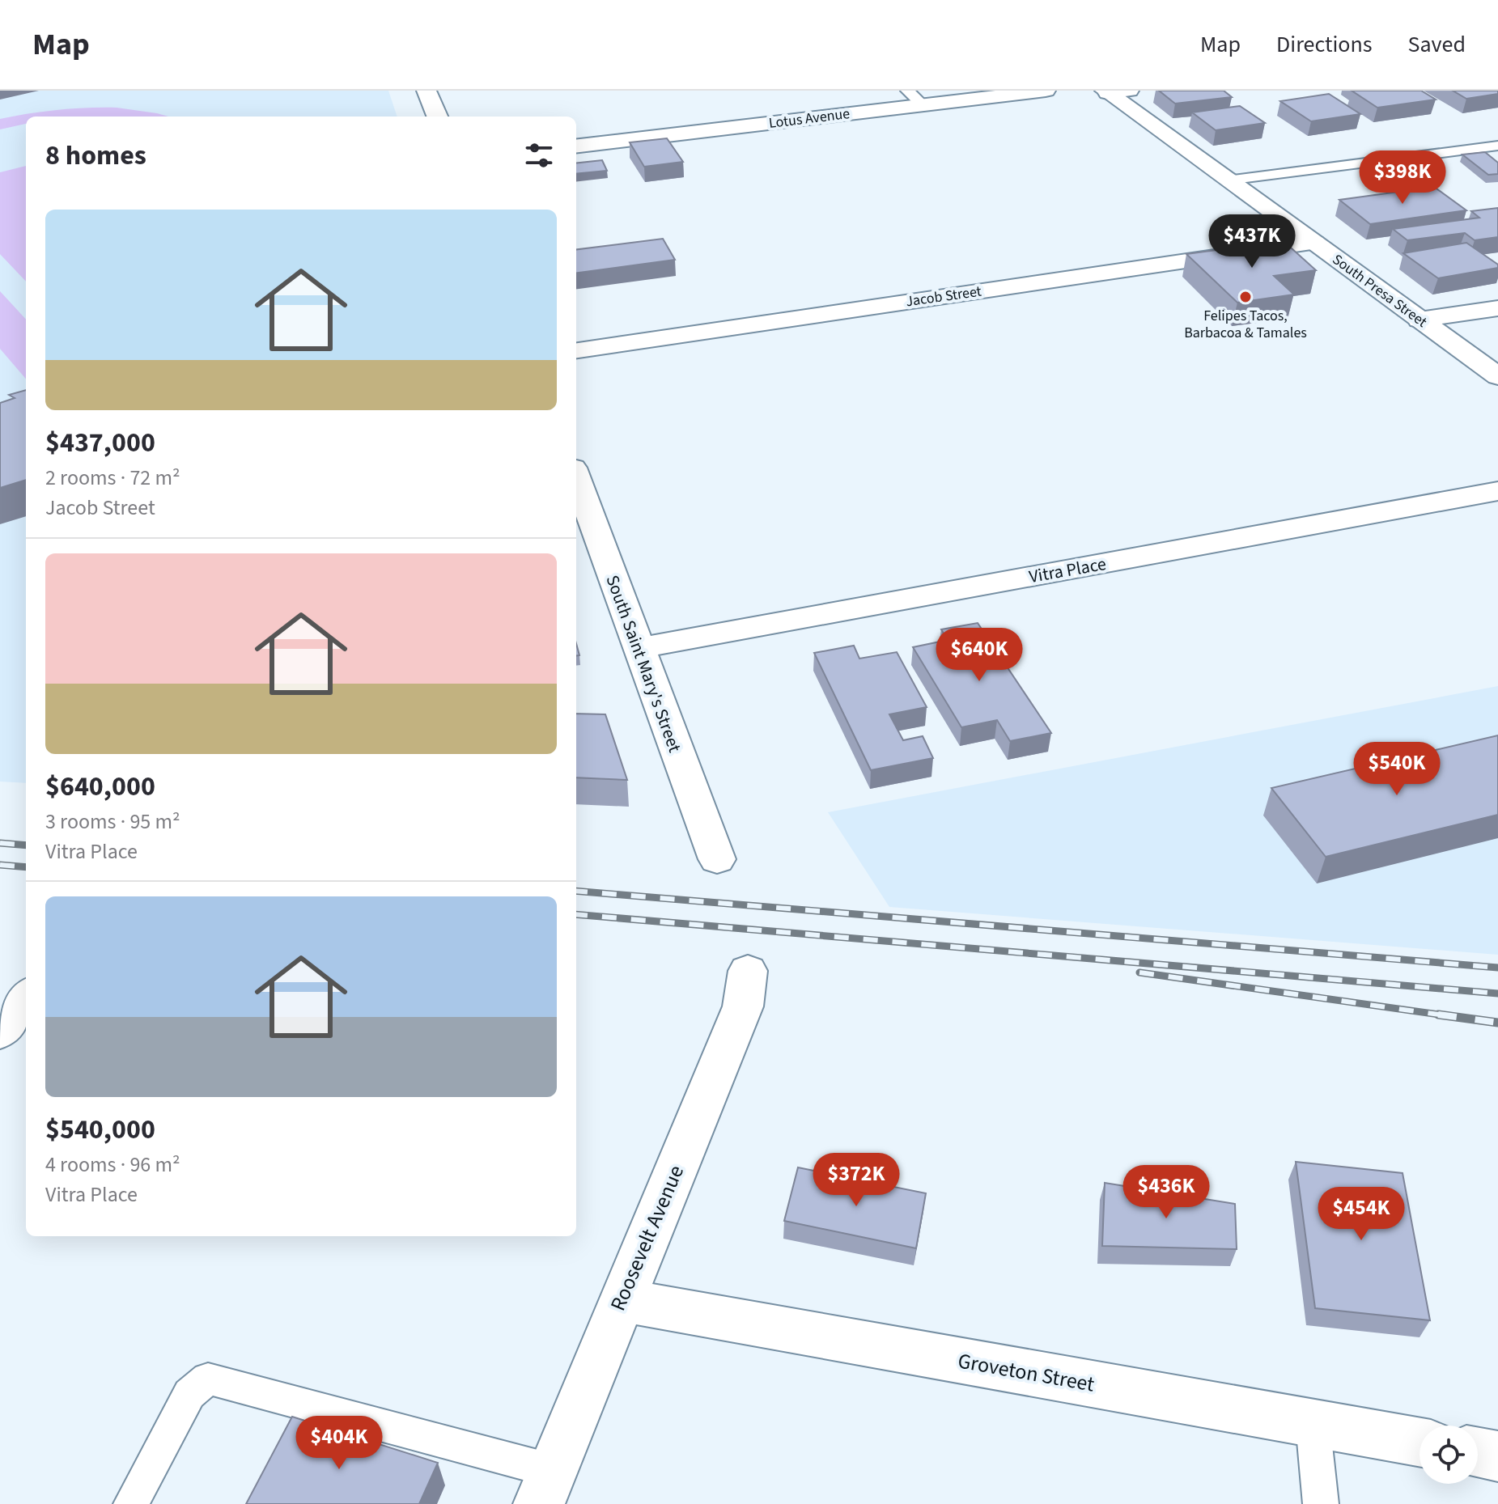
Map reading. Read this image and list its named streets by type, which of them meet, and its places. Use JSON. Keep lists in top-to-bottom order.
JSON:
{
  "streets": {
    "street": [
      "Lotus Avenue",
      "South Presa Street",
      "Jacob Street",
      "Vitra Place",
      "South Saint Mary's Street",
      "Roosevelt Avenue",
      "Groveton Street"
    ]
  },
  "crossings": [
    ["South Presa Street", "Jacob Street"],
    ["Vitra Place", "South Saint Mary's Street"],
    ["Roosevelt Avenue", "Groveton Street"]
  ],
  "places": ["Felipes Tacos, Barbacoa & Tamales"],
  "page": {
    "header": "Map",
    "nav": ["Map", "Directions", "Saved"],
    "heading": "8 homes",
    "price": [
      "$398K",
      "$437K",
      "$640K",
      "$540K",
      "$372K",
      "$436K",
      "$454K",
      "$404K"
    ],
    "list": [
      {
        "name": "$437,000",
        "note": "2 rooms · 72 m² · Jacob Street"
      },
      {
        "name": "$640,000",
        "note": "3 rooms · 95 m² · Vitra Place"
      },
      {
        "name": "$540,000",
        "note": "4 rooms · 96 m² · Vitra Place"
      }
    ]
  }
}
